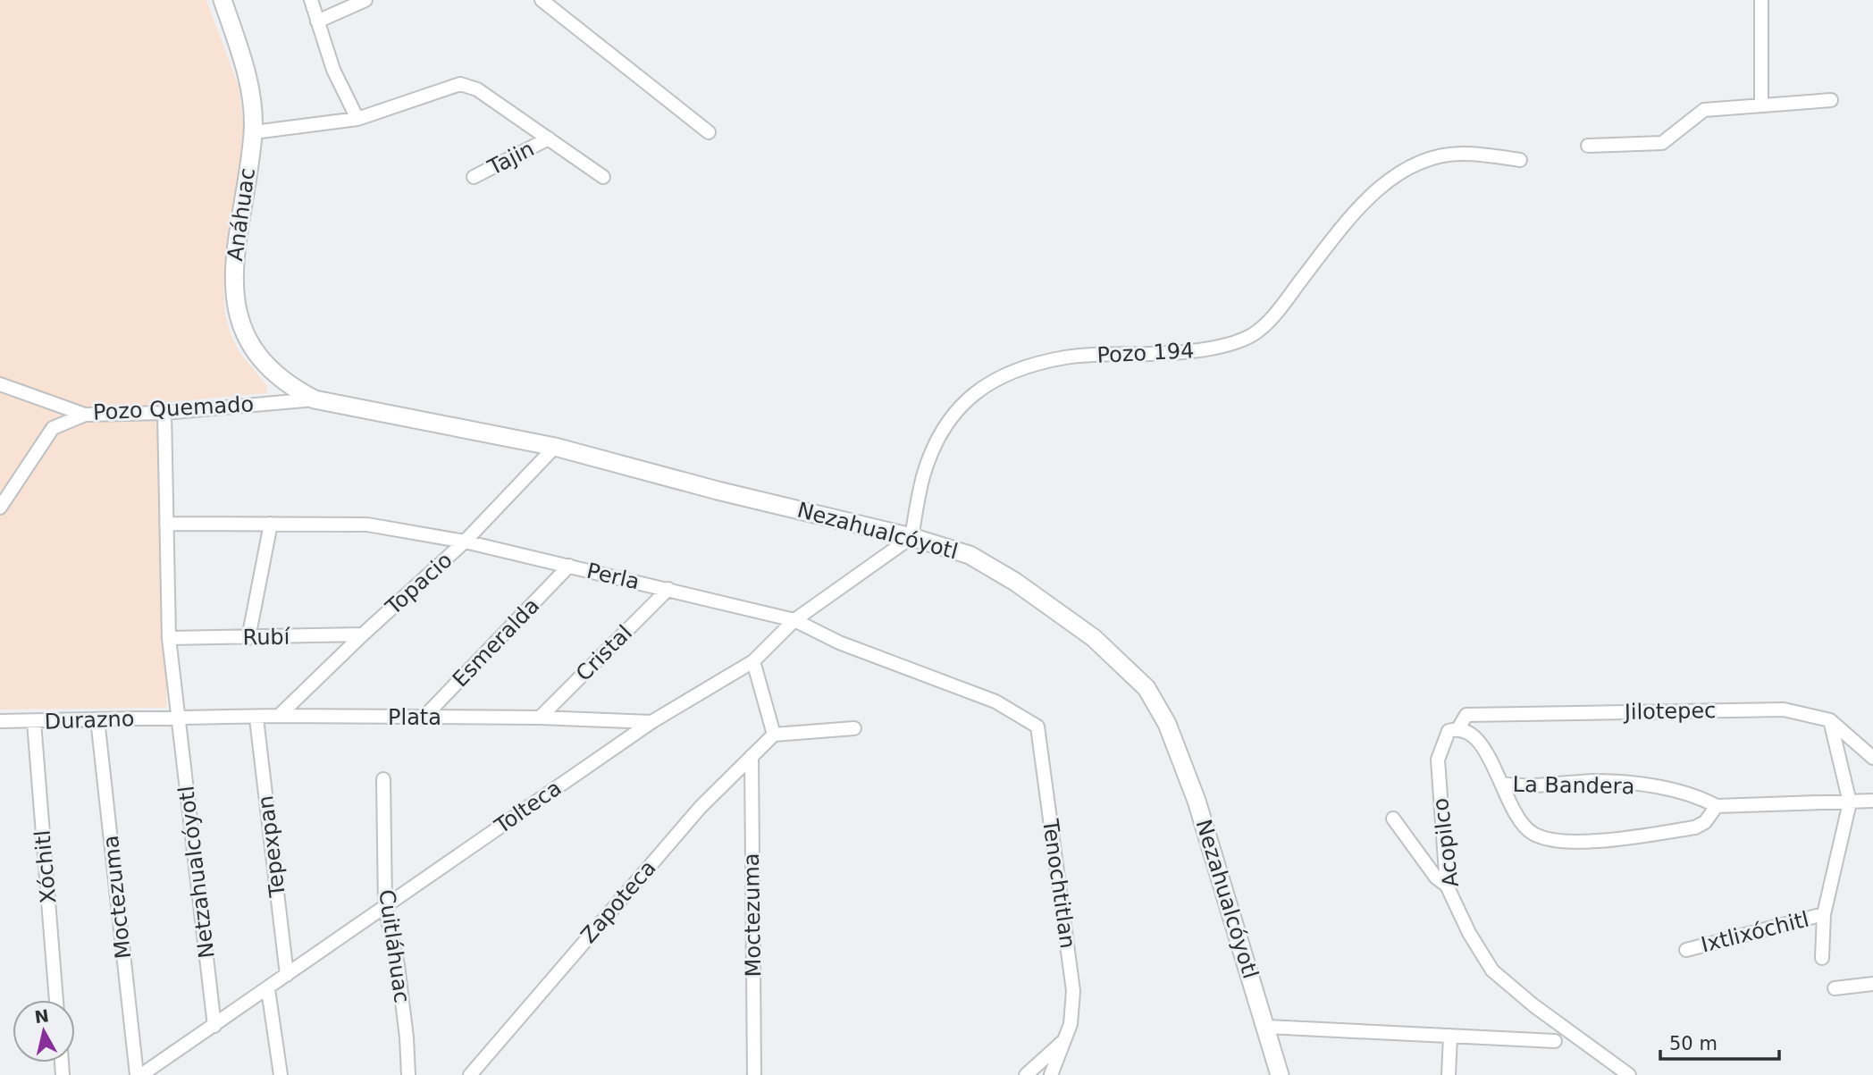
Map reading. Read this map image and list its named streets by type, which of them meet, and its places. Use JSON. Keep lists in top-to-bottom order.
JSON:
{
  "streets": {
    "main road": ["Anáhuac", "Nezahualcóyotl"],
    "street": [
      "Tajin",
      "Pozo 194",
      "Pozo Quemado",
      "Perla",
      "Topacio",
      "Rubí",
      "Esmeralda",
      "Cristal",
      "Jilotepec",
      "Plata",
      "Durazno",
      "La Bandera",
      "Tolteca",
      "Acopilco",
      "Tepexpan",
      "Xóchitl",
      "Netzahualcóyotl",
      "Tenochtitlan",
      "Moctezuma",
      "Zapoteca",
      "Ixtlixóchitl",
      "Cuitláhuac"
    ]
  },
  "crossings": [
    ["Anáhuac", "Pozo Quemado"],
    ["Anáhuac", "Nezahualcóyotl"],
    ["Pozo 194", "Nezahualcóyotl"],
    ["Pozo 194", "Tolteca"],
    ["Pozo Quemado", "Nezahualcóyotl"],
    ["Pozo Quemado", "Netzahualcóyotl"],
    ["Nezahualcóyotl", "Topacio"],
    ["Nezahualcóyotl", "Tolteca"],
    ["Perla", "Topacio"],
    ["Perla", "Esmeralda"],
    ["Perla", "Cristal"],
    ["Perla", "Tolteca"],
    ["Perla", "Netzahualcóyotl"],
    ["Perla", "Tenochtitlan"],
    ["Topacio", "Rubí"],
    ["Topacio", "Plata"],
    ["Rubí", "Netzahualcóyotl"],
    ["Esmeralda", "Plata"],
    ["Cristal", "Plata"],
    ["Jilotepec", "Acopilco"],
    ["Plata", "Durazno"],
    ["Plata", "Tolteca"],
    ["Plata", "Tepexpan"],
    ["Plata", "Netzahualcóyotl"],
    ["Durazno", "Xóchitl"],
    ["Durazno", "Netzahualcóyotl"],
    ["Durazno", "Moctezuma"],
    ["Tolteca", "Tepexpan"],
    ["Tolteca", "Netzahualcóyotl"],
    ["Tolteca", "Cuitláhuac"],
    ["Moctezuma", "Zapoteca"]
  ],
  "scale_bar": "50 m",
  "north": "top"
}
